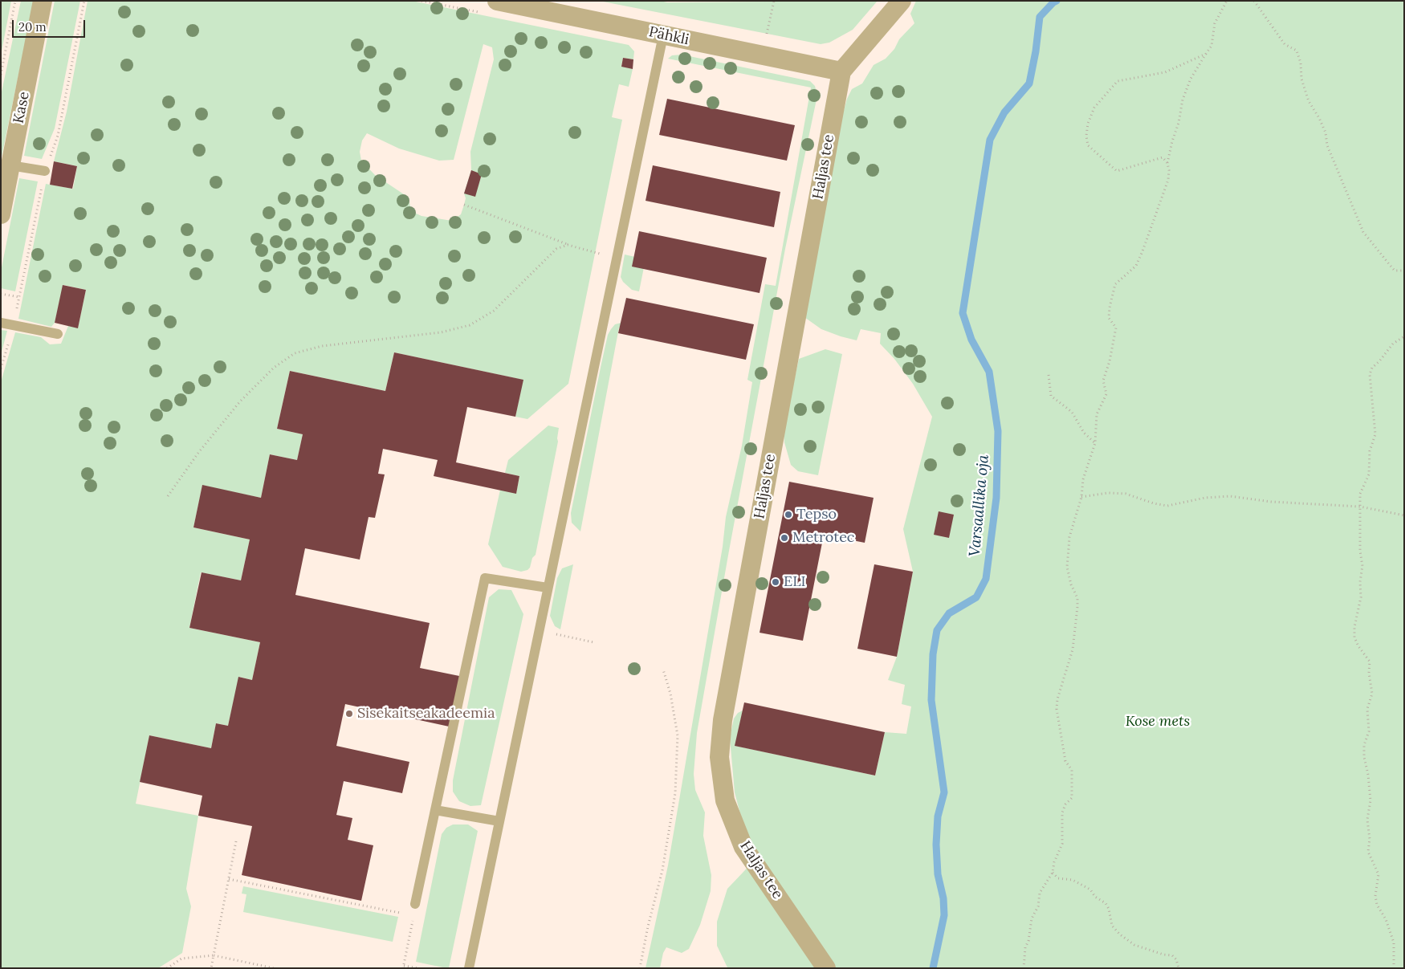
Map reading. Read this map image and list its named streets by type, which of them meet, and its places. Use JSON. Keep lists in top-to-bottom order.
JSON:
{
  "streets": {
    "street": ["Pähkli", "Kase", "Haljas tee"]
  },
  "crossings": [
    ["Pähkli", "Haljas tee"]
  ],
  "water": ["Varsaallika oja"],
  "parks": ["Kose mets"],
  "places": [
    "Tepso",
    "Metrotec",
    "ELI",
    "Sisekaitseakadeemia"
  ],
  "scale_bar": "20 m"
}
